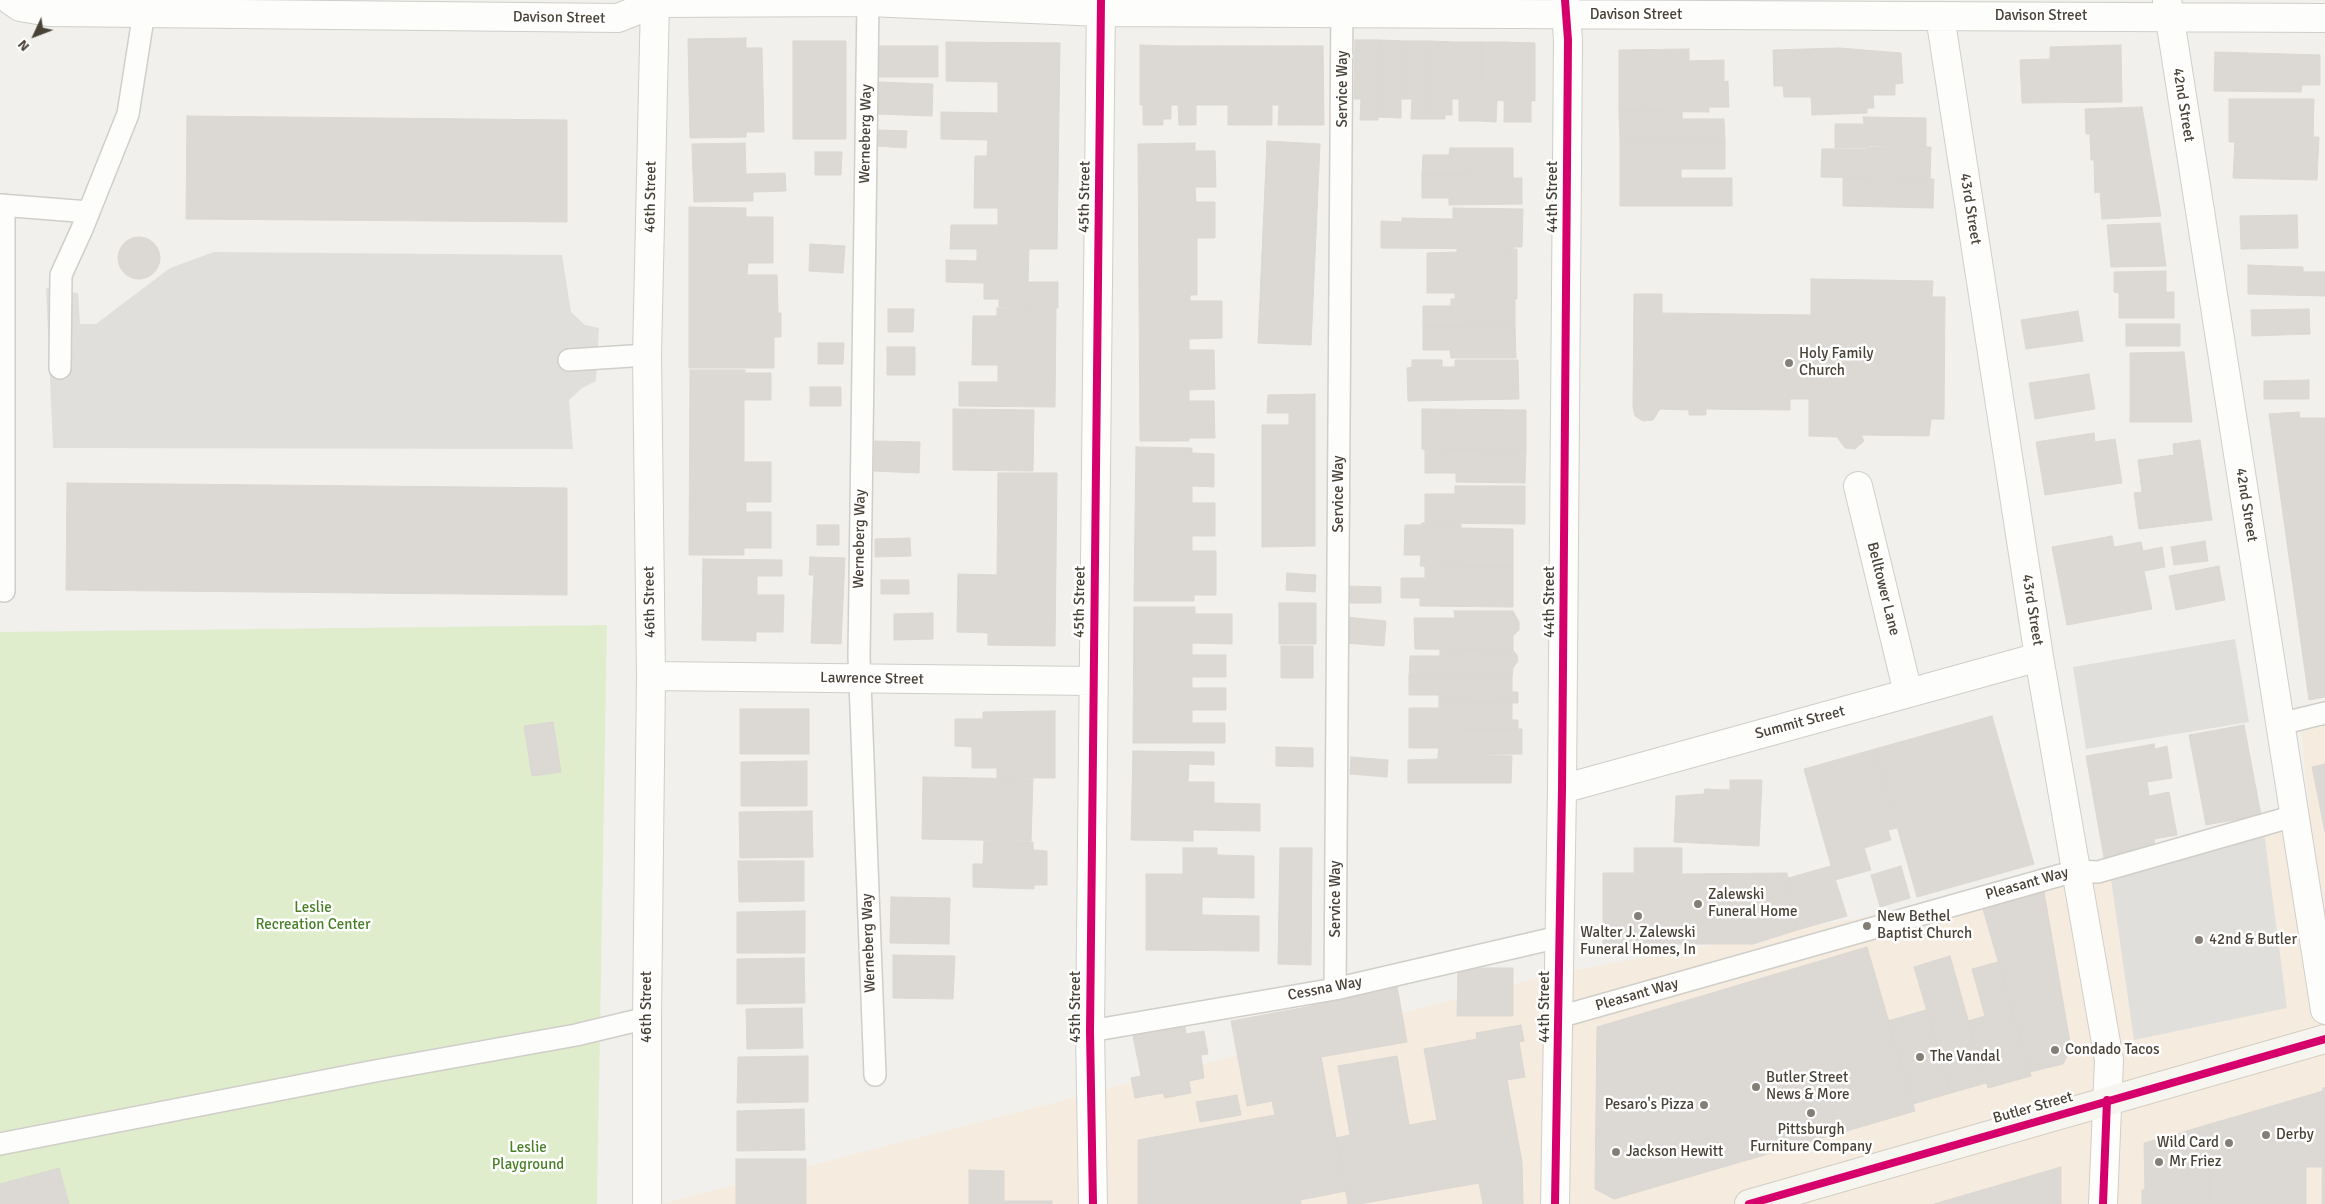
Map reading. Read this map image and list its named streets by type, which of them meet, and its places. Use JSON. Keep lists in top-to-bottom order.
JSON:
{
  "streets": {
    "main road": ["Butler Street"],
    "street": [
      "Davison Street",
      "42nd Street",
      "46th Street",
      "45th Street",
      "44th Street",
      "43rd Street",
      "Belltower Lane",
      "Lawrence Street",
      "Summit Street"
    ],
    "lane": [
      "Service Way",
      "Werneberg Way",
      "Pleasant Way",
      "Cessna Way"
    ]
  },
  "crossings": [
    ["Davison Street", "Service Way"],
    ["Davison Street", "42nd Street"],
    ["Davison Street", "Werneberg Way"],
    ["Davison Street", "46th Street"],
    ["Davison Street", "45th Street"],
    ["Davison Street", "44th Street"],
    ["Davison Street", "43rd Street"],
    ["Service Way", "Cessna Way"],
    ["42nd Street", "Pleasant Way"],
    ["Werneberg Way", "Lawrence Street"],
    ["46th Street", "Lawrence Street"],
    ["45th Street", "Lawrence Street"],
    ["45th Street", "Cessna Way"],
    ["44th Street", "Summit Street"],
    ["44th Street", "Pleasant Way"],
    ["44th Street", "Cessna Way"],
    ["43rd Street", "Summit Street"],
    ["43rd Street", "Pleasant Way"],
    ["43rd Street", "Butler Street"],
    ["Belltower Lane", "Summit Street"]
  ],
  "parks": ["Leslie Recreation Center", "Leslie Playground"],
  "places": [
    "Holy Family Church",
    "Zalewski Funeral Home",
    "Walter J. Zalewski Funeral Homes, In",
    "New Bethel Baptist Church",
    "42nd & Butler",
    "Condado Tacos",
    "The Vandal",
    "Butler Street News & More",
    "Pesaro's Pizza",
    "Pittsburgh Furniture Company",
    "Derby",
    "Wild Card",
    "Jackson Hewitt",
    "Mr Friez"
  ],
  "north": "bottom left"
}
